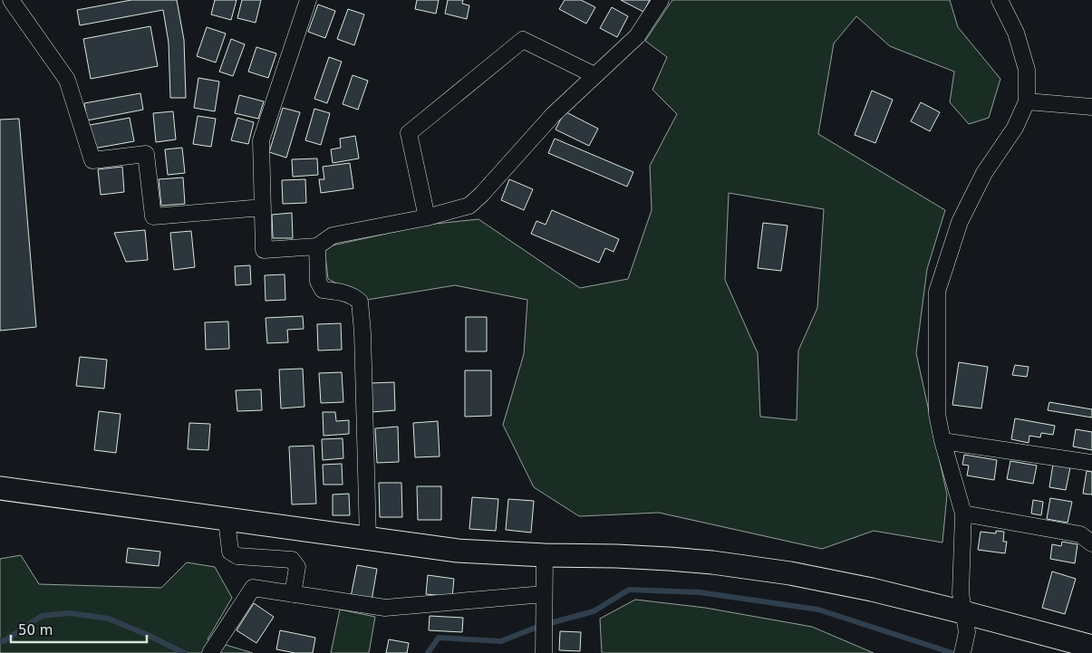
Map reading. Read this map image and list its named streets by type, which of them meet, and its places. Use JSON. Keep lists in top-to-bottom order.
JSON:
{
  "scale_bar": "50 m"
}
